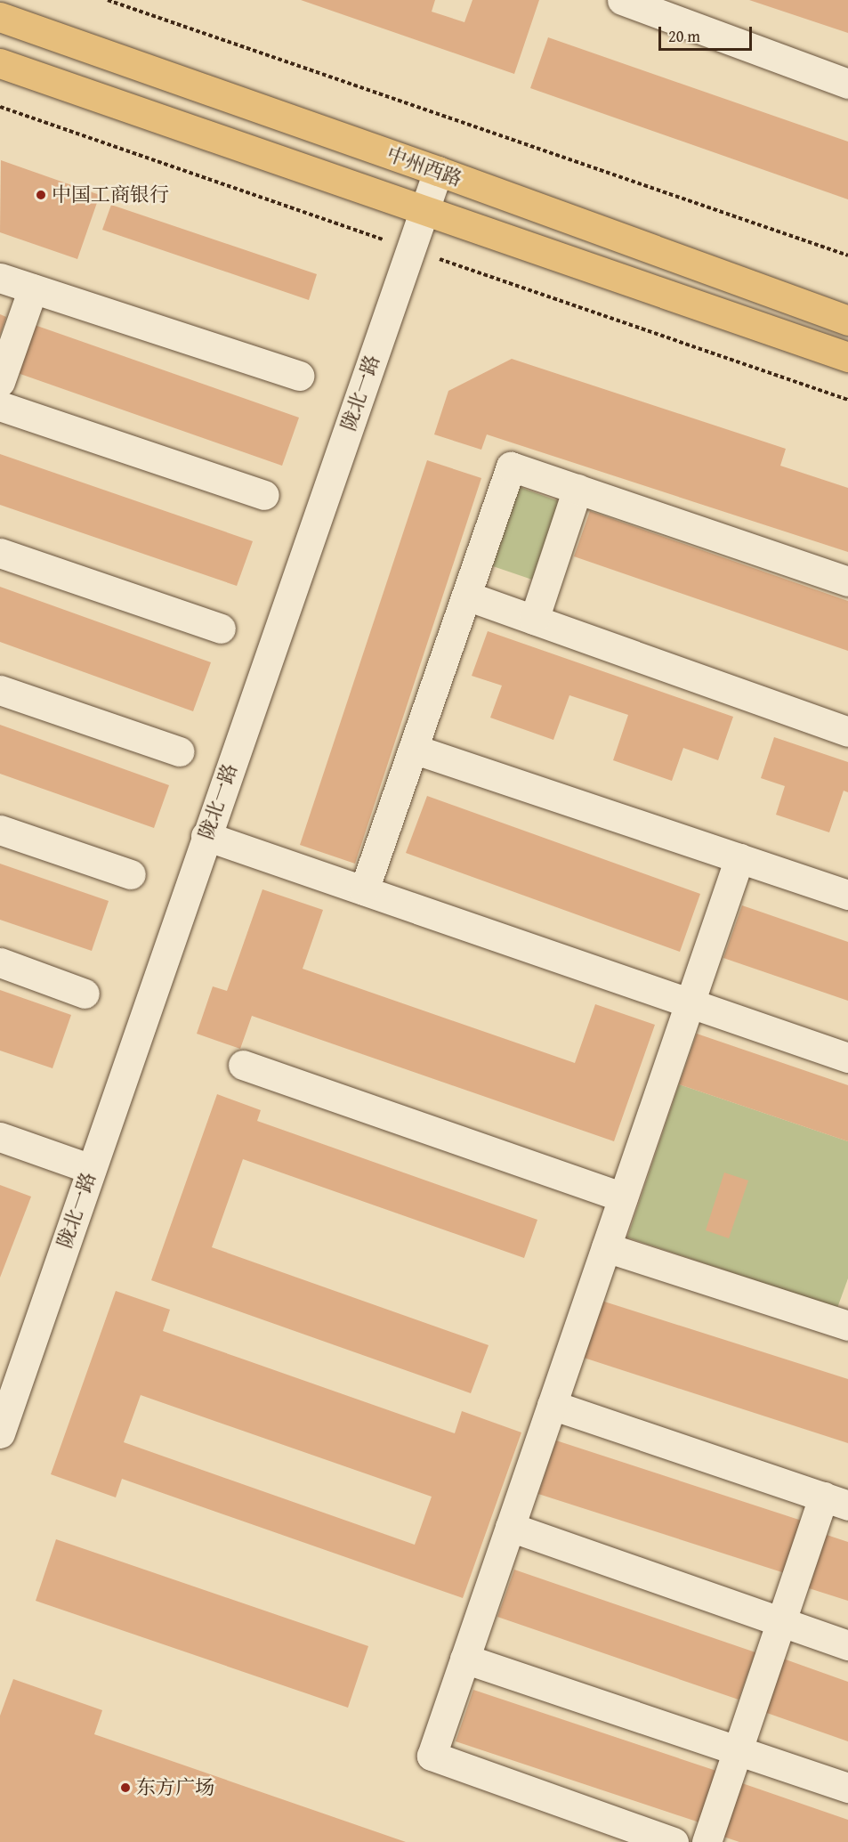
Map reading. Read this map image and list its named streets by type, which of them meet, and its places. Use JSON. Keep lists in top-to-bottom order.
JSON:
{
  "streets": {
    "main road": ["中州西路"],
    "street": ["陇北一路"]
  },
  "crossings": [
    ["中州西路", "陇北一路"]
  ],
  "places": ["中国工商银行", "东方广场"],
  "scale_bar": "20 m"
}
